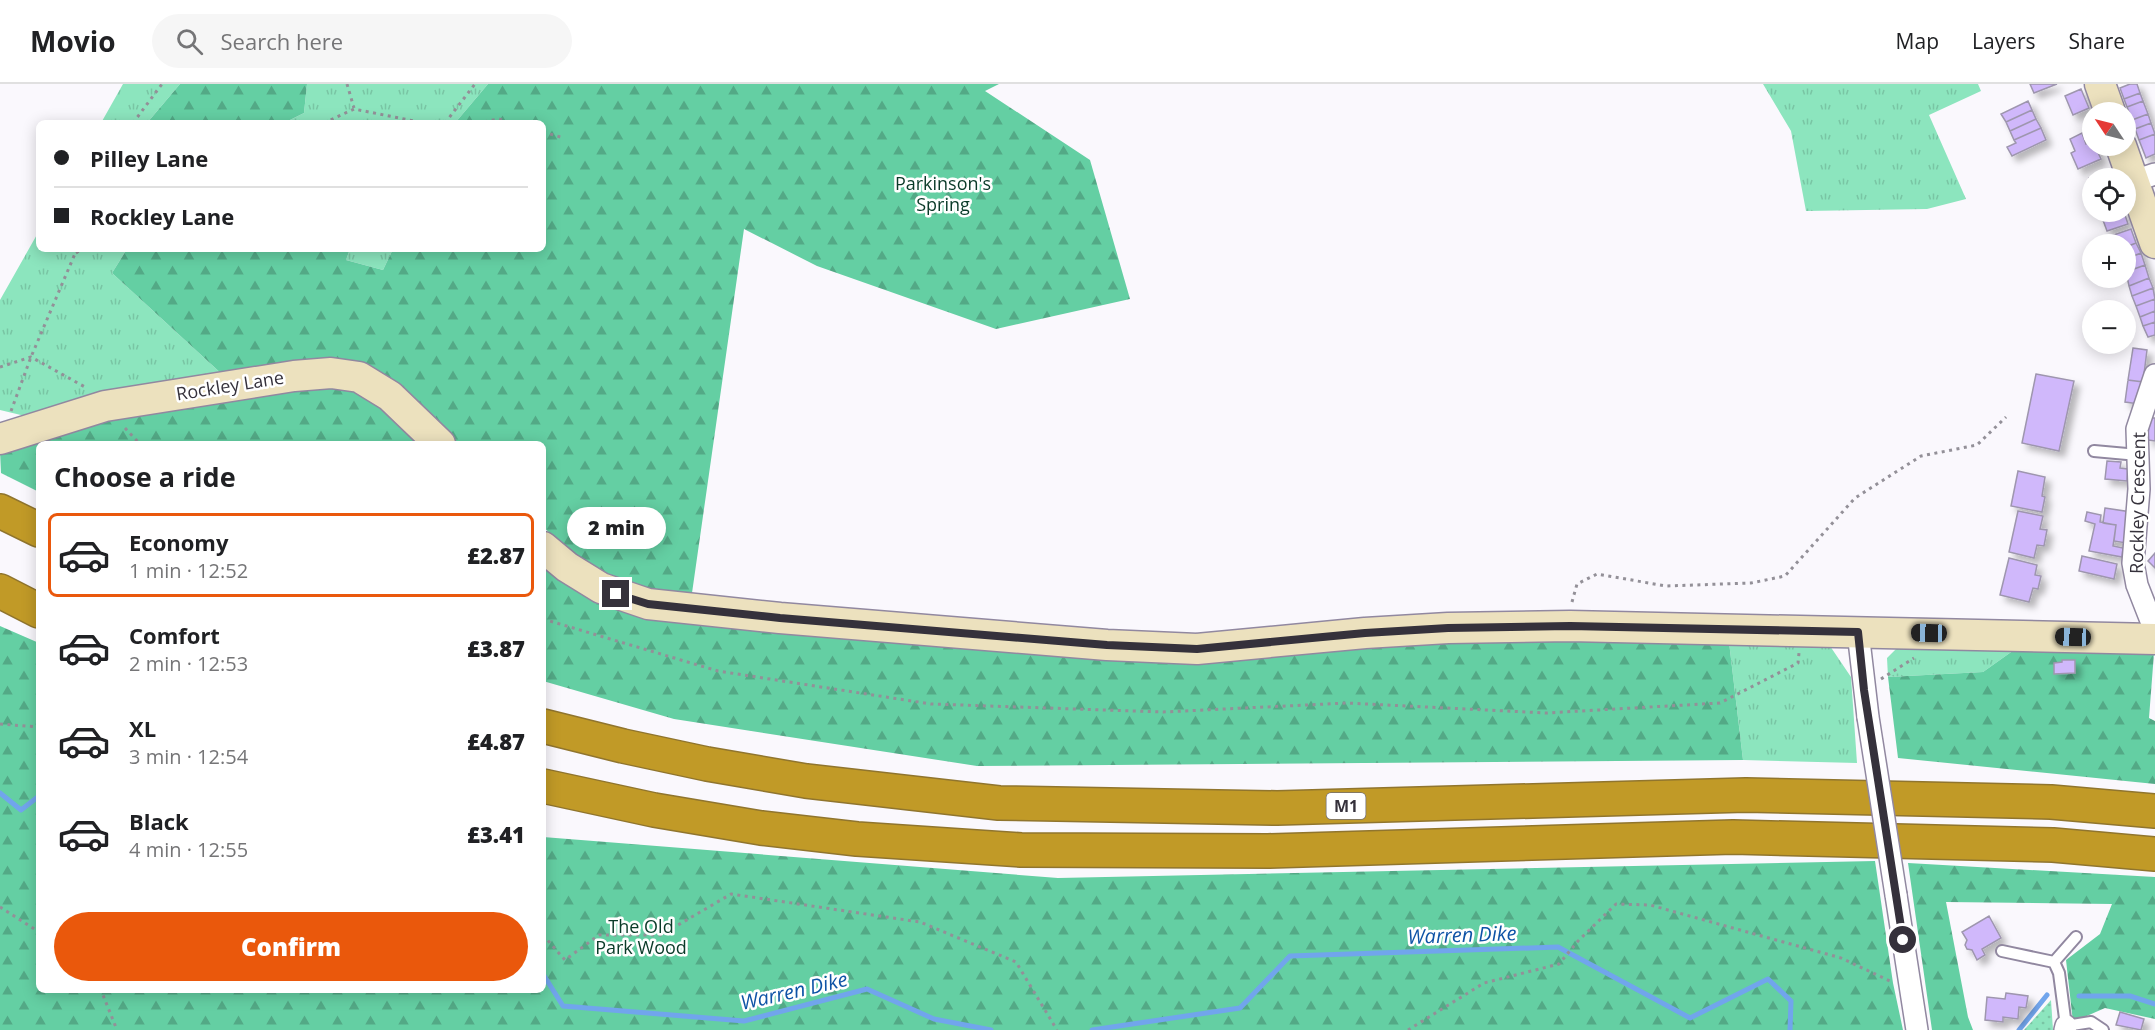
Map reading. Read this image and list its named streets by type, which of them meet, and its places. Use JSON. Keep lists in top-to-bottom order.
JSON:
{
  "streets": {
    "highway": ["M1"],
    "street": ["Rockley Lane", "Rockley Crescent"]
  },
  "water": ["Warren Dike"],
  "parks": ["Parkinson's Spring", "The Old Park Wood"],
  "north": "top left",
  "page": {
    "header": "Movio",
    "search": "Search here",
    "nav": ["Map", "Layers", "Share"],
    "map_buttons": ["+", "−"],
    "banner": ["Pilley Lane", "Rockley Lane"],
    "heading": "Choose a ride",
    "bubble": "2 min",
    "list": [
      {
        "name": "Economy",
        "note": "1 min · 12:52",
        "value": "£2.87"
      },
      {
        "name": "Comfort",
        "note": "2 min · 12:53",
        "value": "£3.87"
      },
      {
        "name": "XL",
        "note": "3 min · 12:54",
        "value": "£4.87"
      },
      {
        "name": "Black",
        "note": "4 min · 12:55",
        "value": "£3.41"
      }
    ],
    "buttons": "Confirm"
  }
}
